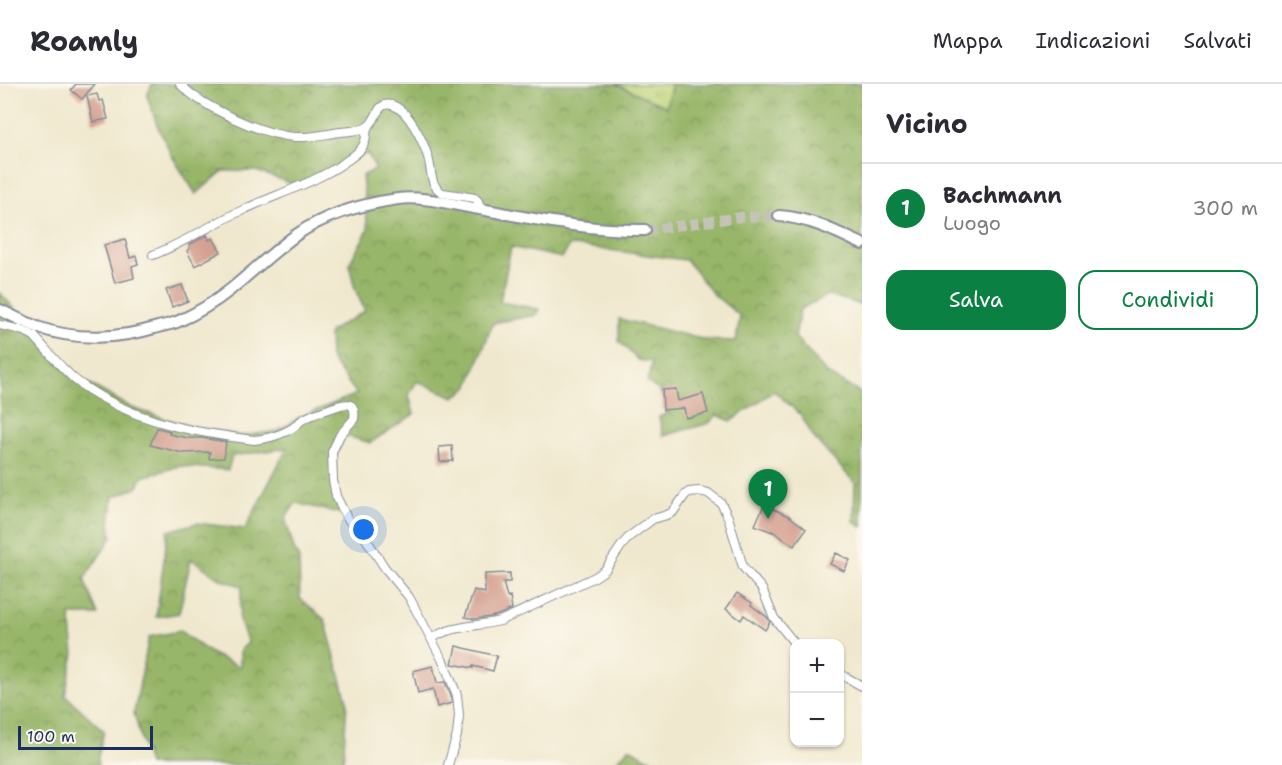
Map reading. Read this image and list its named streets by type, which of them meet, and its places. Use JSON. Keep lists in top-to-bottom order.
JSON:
{
  "scale_bar": "100 m",
  "page": {
    "header": "Roamly",
    "nav": ["Mappa", "Indicazioni", "Salvati"],
    "heading": "Vicino",
    "list": [
      {
        "mark": "1",
        "name": "Bachmann",
        "note": "Luogo",
        "value": "300 m"
      }
    ],
    "buttons": ["Salva", "Condividi"],
    "pins": "1",
    "map_buttons": ["+", "−"],
    "scale": "100 m"
  }
}
